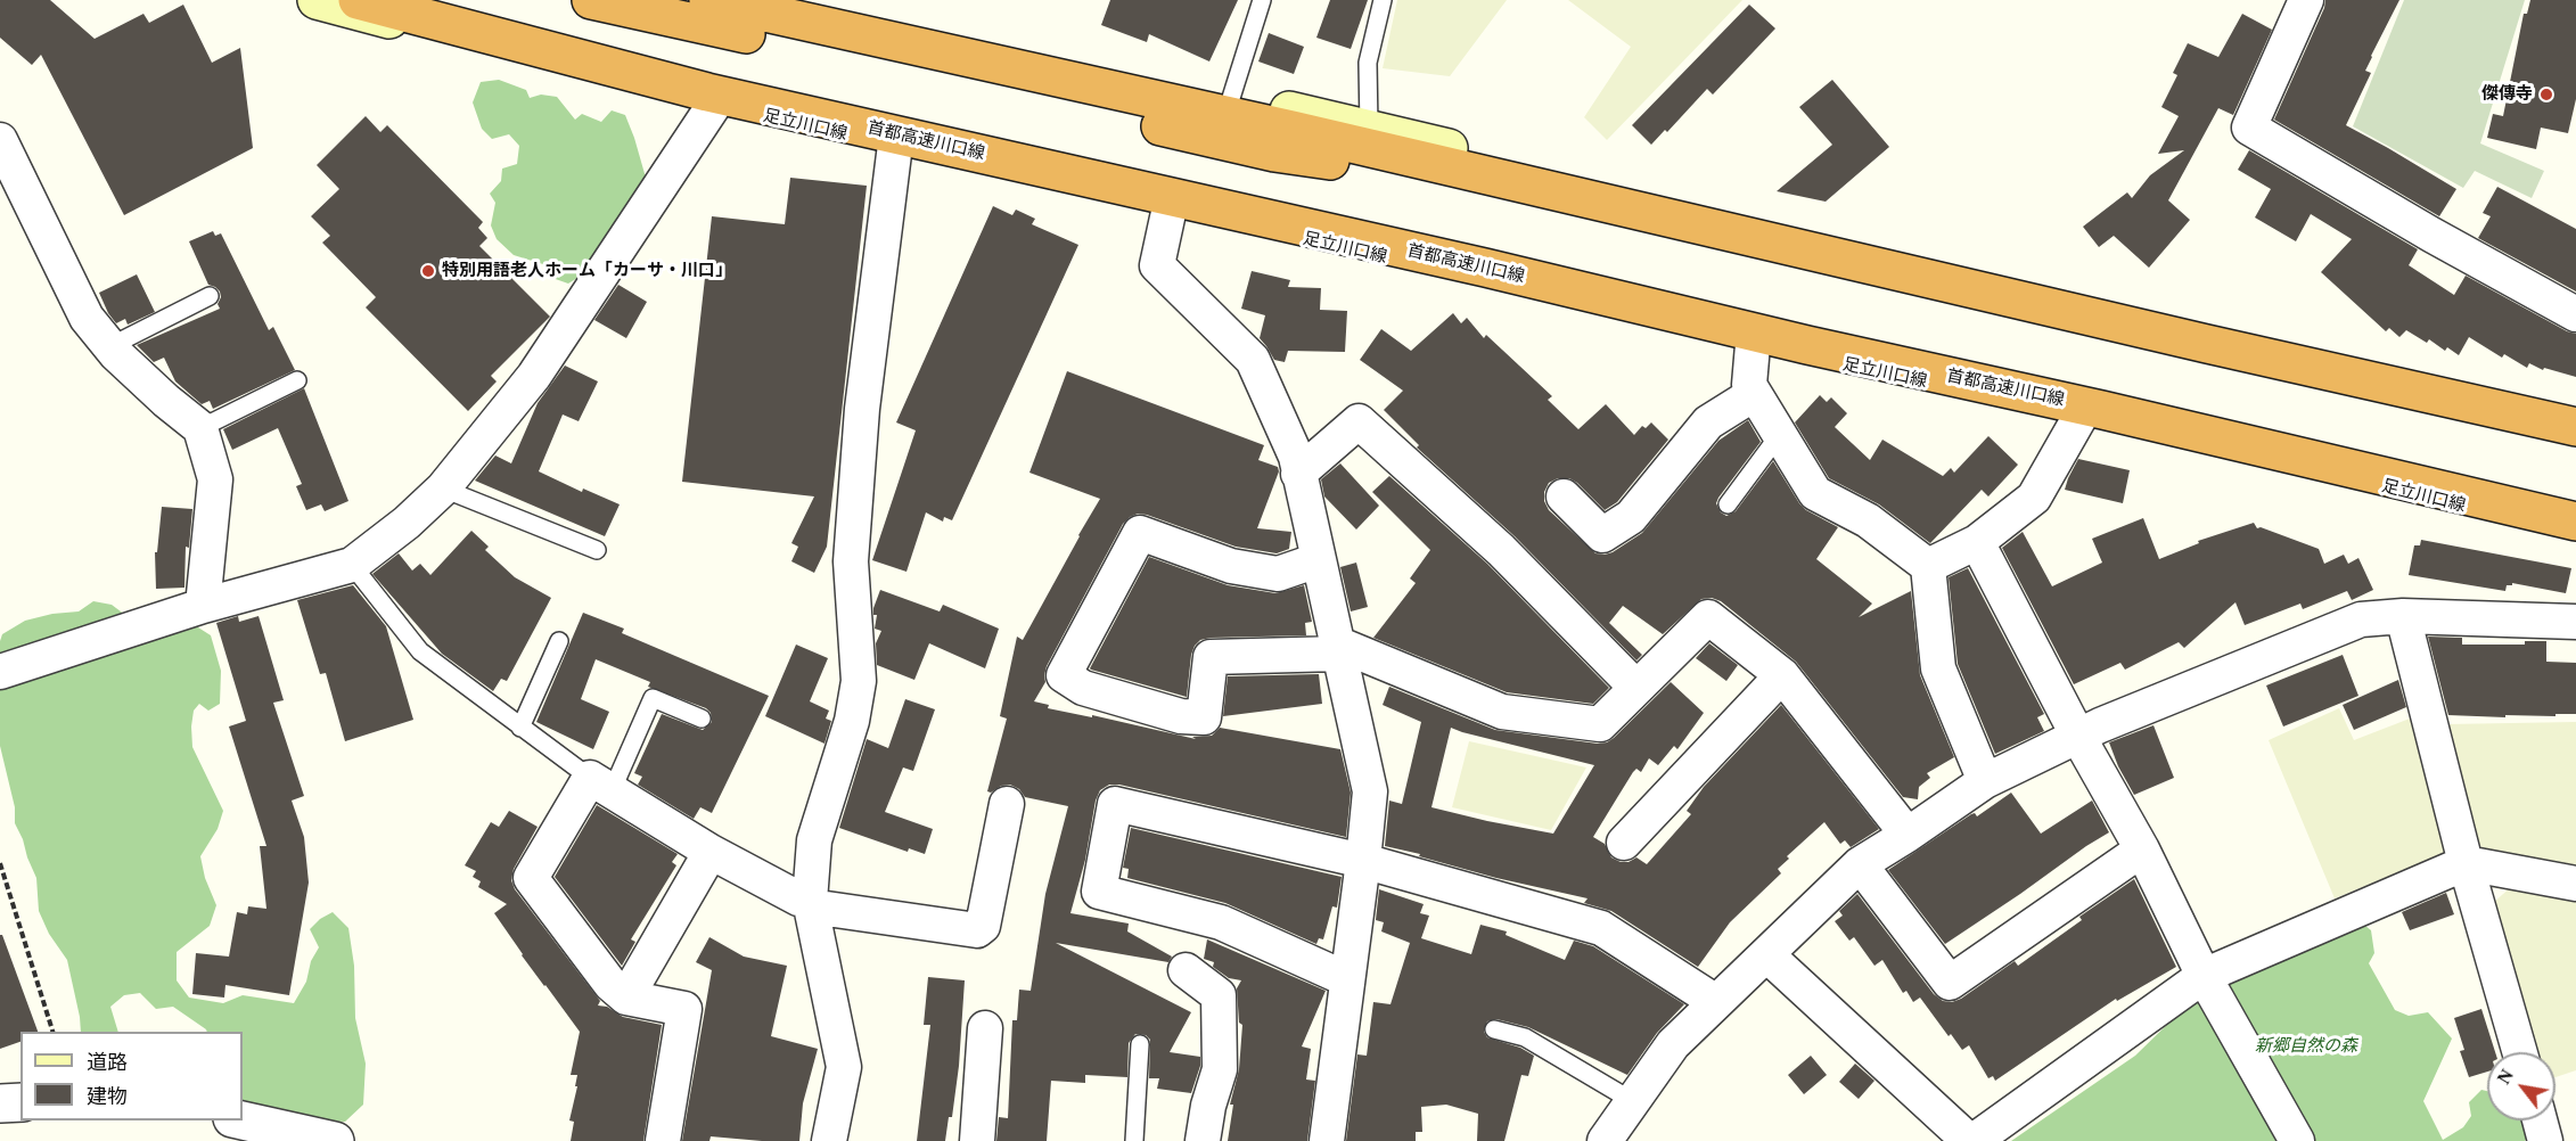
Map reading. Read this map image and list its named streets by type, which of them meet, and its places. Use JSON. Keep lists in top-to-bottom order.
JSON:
{
  "streets": {
    "highway": ["首都高速川口線"],
    "main road": ["足立川口線"]
  },
  "parks": ["新郷自然の森"],
  "places": ["傑傳寺", "特別用語老人ホーム「カーサ・川口」"],
  "legend": ["道路", "建物"],
  "north": "top left"
}
